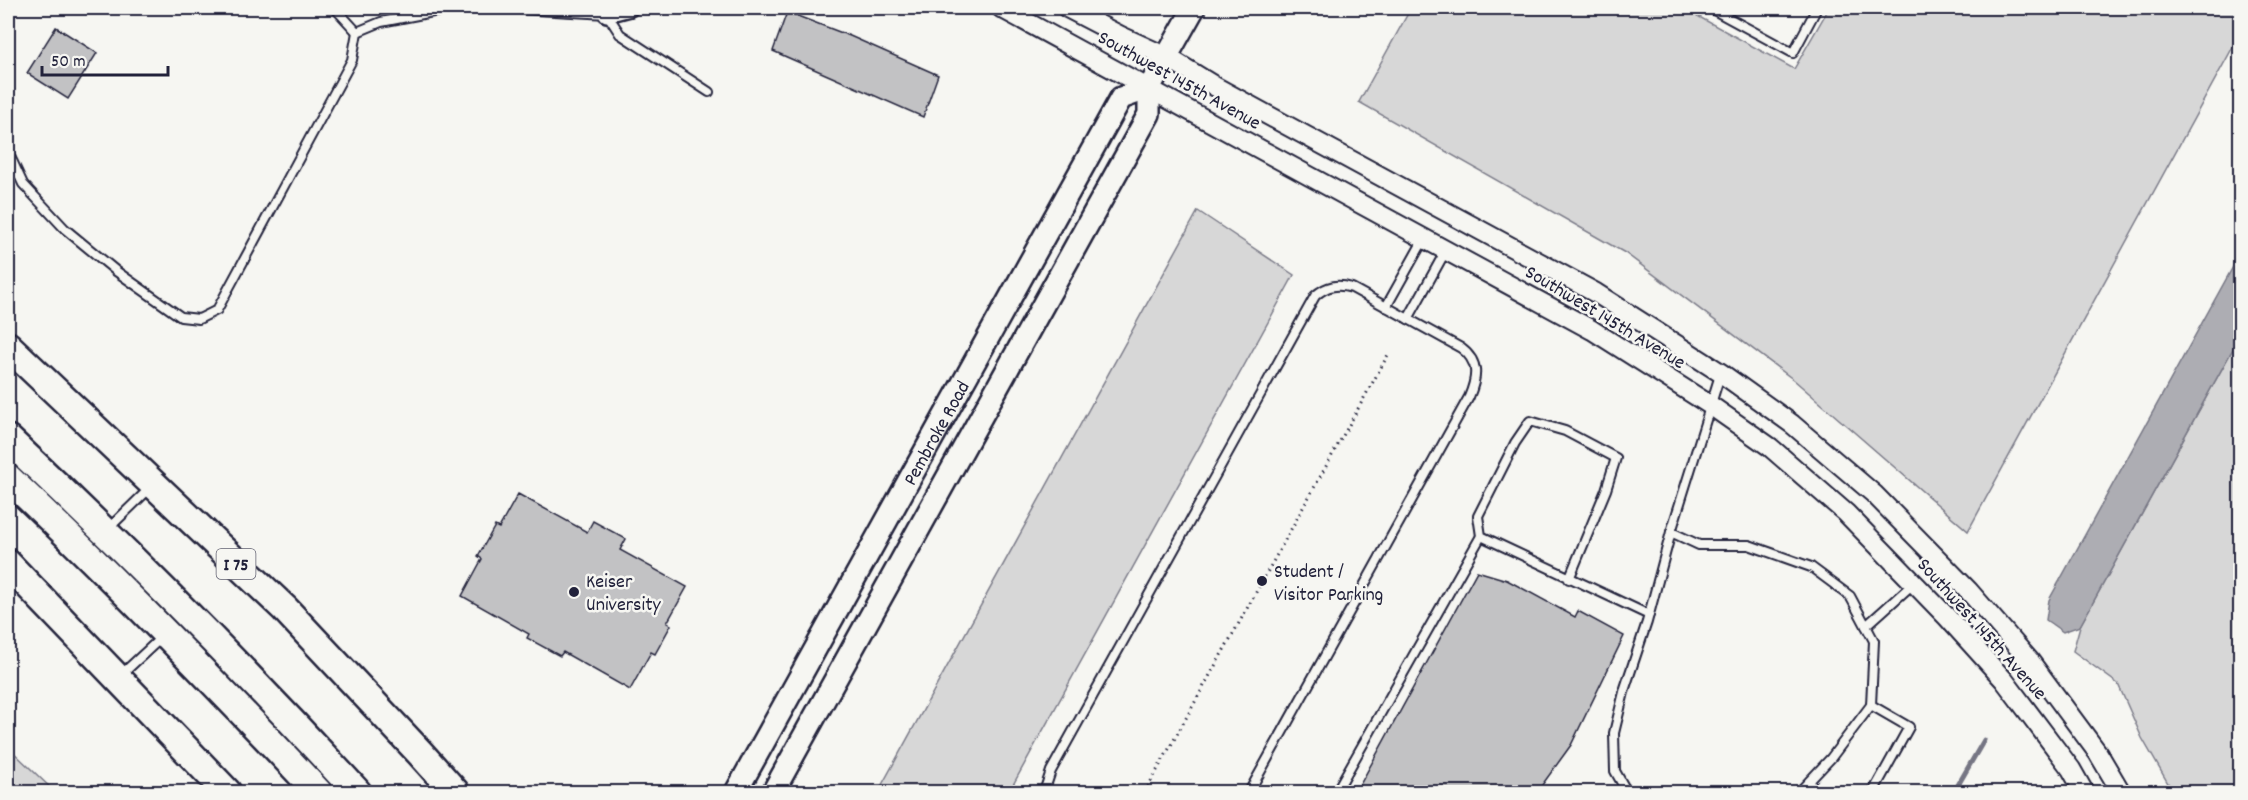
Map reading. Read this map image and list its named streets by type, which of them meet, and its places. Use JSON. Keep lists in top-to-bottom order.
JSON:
{
  "streets": {
    "highway": ["I 75"],
    "main road": ["Pembroke Road"],
    "street": ["Southwest 145th Avenue"]
  },
  "crossings": [
    ["Southwest 145th Avenue", "Pembroke Road"]
  ],
  "places": ["Student / Visitor Parking", "Keiser University"],
  "scale_bar": "50 m"
}
